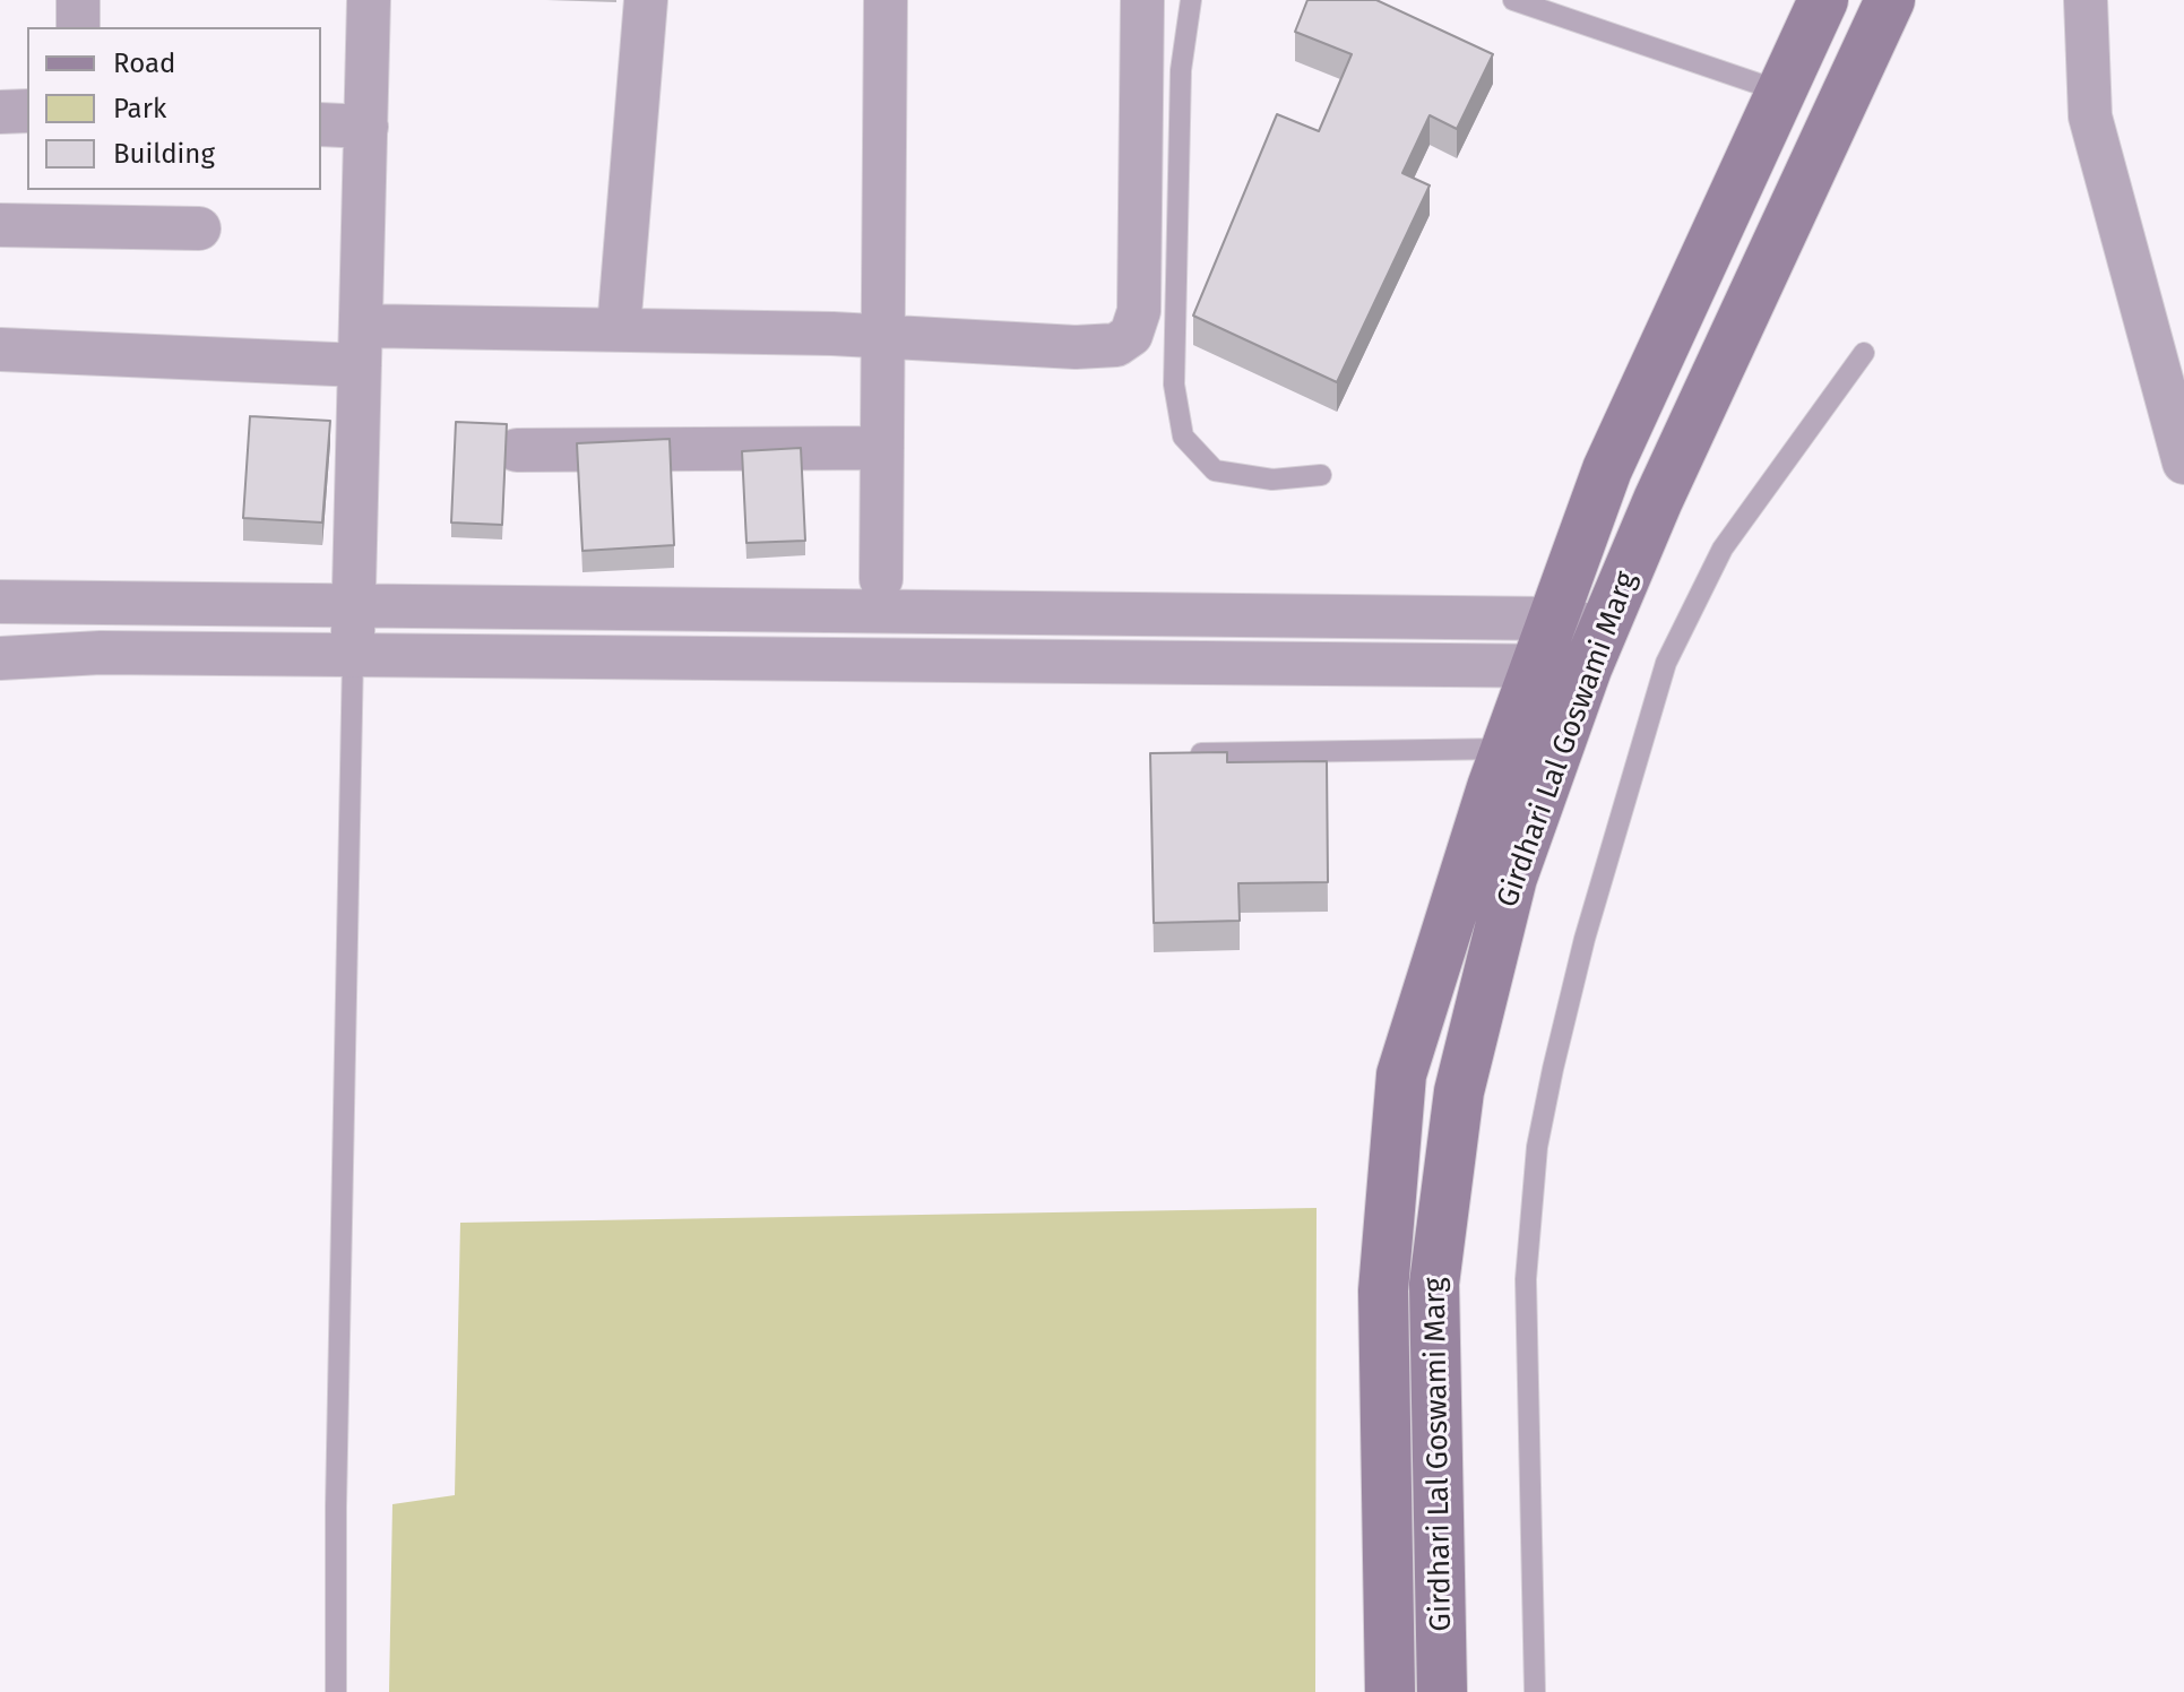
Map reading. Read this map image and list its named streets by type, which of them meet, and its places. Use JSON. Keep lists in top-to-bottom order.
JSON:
{
  "streets": {
    "main road": ["Girdhari Lal Goswami Marg"]
  },
  "legend": ["Road", "Park", "Building"]
}
